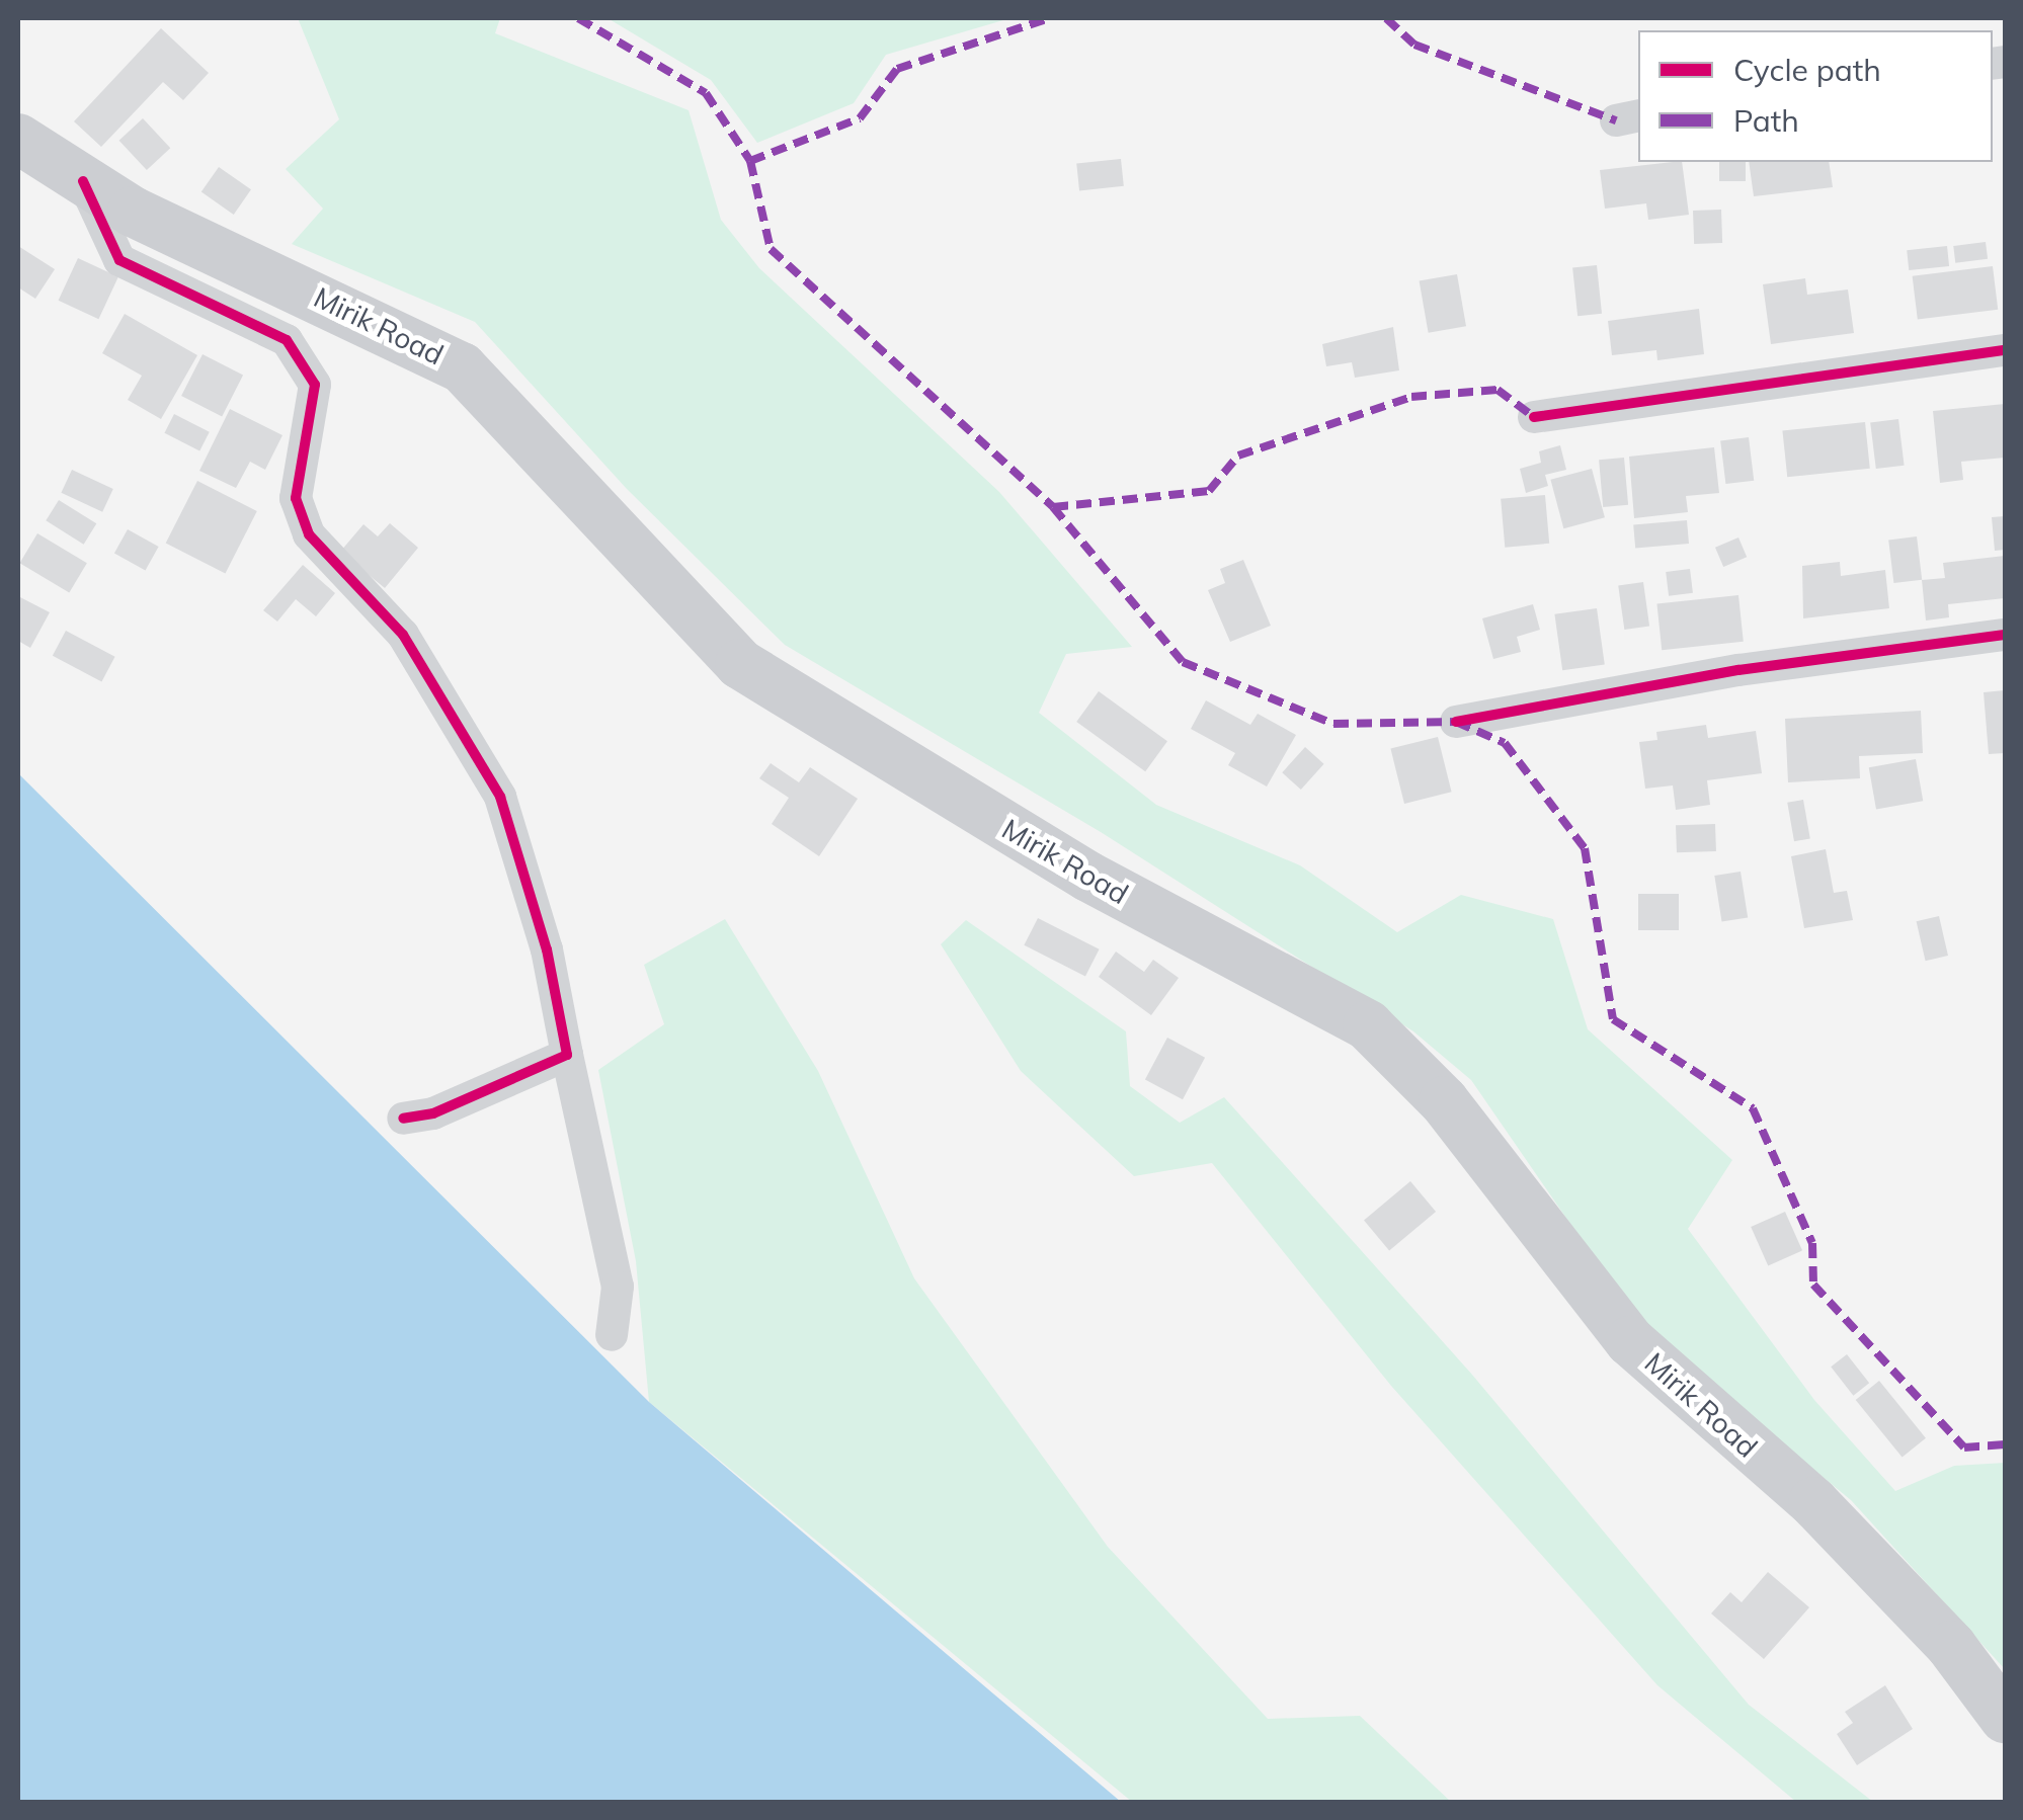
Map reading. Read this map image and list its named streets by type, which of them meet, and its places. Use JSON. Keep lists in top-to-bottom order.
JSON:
{
  "streets": {
    "main road": ["Mirik Road"]
  },
  "legend": ["Cycle path", "Path"]
}
